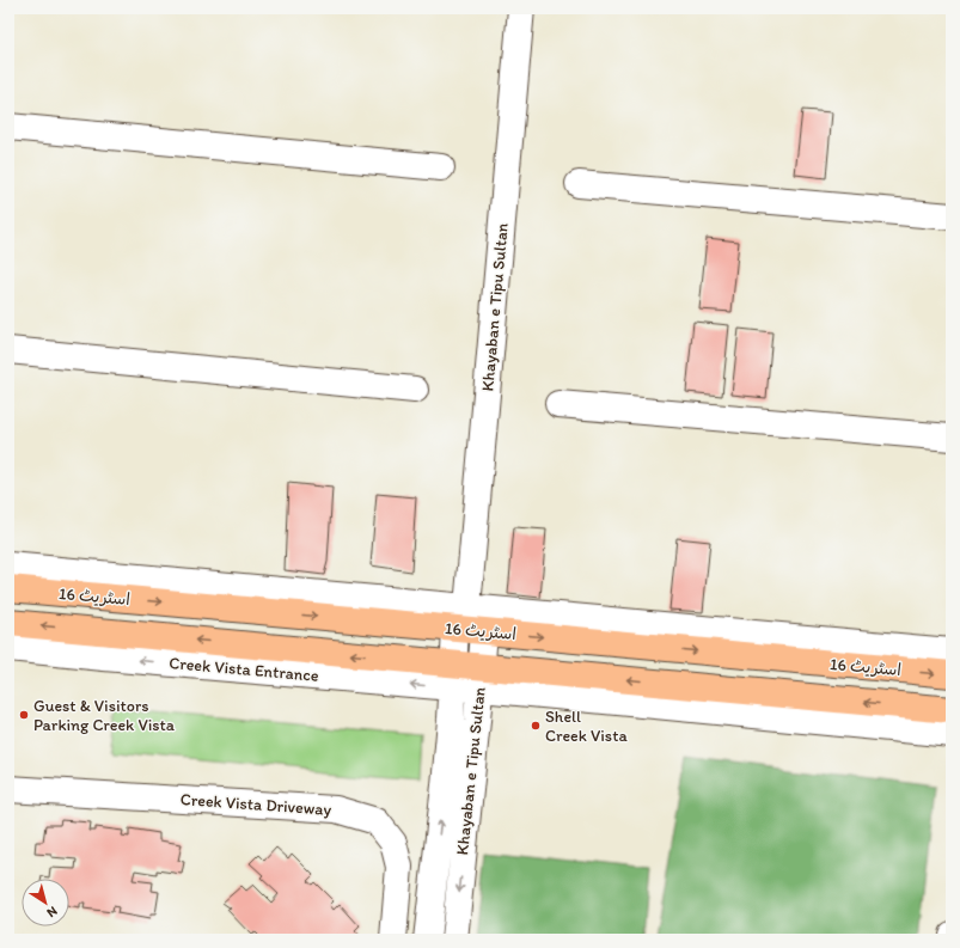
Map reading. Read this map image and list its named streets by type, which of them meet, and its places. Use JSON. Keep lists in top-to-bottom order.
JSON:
{
  "streets": {
    "main road": ["اسٹریٹ 16"],
    "street": ["Khayaban e Tipu Sultan", "Creek Vista Entrance", "Creek Vista Driveway"]
  },
  "crossings": [
    ["Khayaban e Tipu Sultan", "اسٹریٹ 16"],
    ["Khayaban e Tipu Sultan", "Creek Vista Entrance"],
    ["اسٹریٹ 16", "Creek Vista Entrance"]
  ],
  "places": ["Guest & Visitors Parking Creek Vista", "Shell Creek Vista"],
  "north": "bottom right"
}
